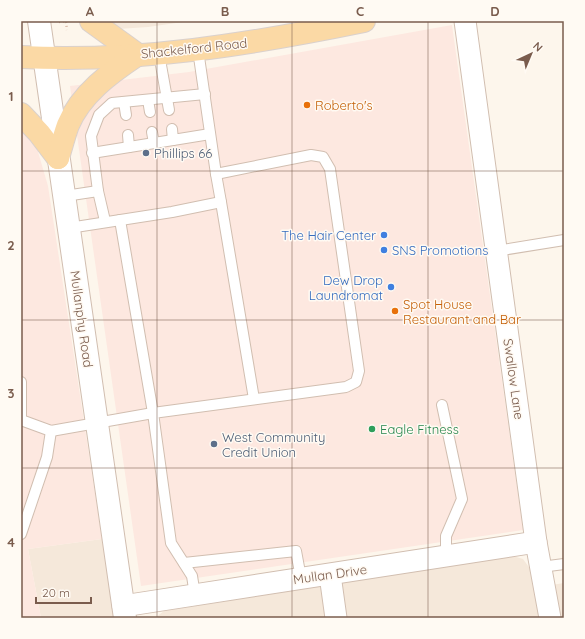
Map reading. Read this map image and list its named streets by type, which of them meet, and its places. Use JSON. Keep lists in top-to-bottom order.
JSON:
{
  "streets": {
    "main road": ["Shackelford Road"],
    "street": ["Mullanphy Road", "Swallow Lane", "Mullan Drive"]
  },
  "crossings": [
    ["Shackelford Road", "Mullanphy Road"],
    ["Mullanphy Road", "Mullan Drive"],
    ["Swallow Lane", "Mullan Drive"]
  ],
  "places": [
    "Roberto's",
    "Phillips 66",
    "The Hair Center",
    "SNS Promotions",
    "Dew Drop Laundromat",
    "Spot House Restaurant and Bar",
    "Eagle Fitness",
    "West Community Credit Union"
  ],
  "scale_bar": "20 m",
  "north": "top right",
  "grid": {
    "columns": [
      "A",
      "B",
      "C",
      "D"
    ],
    "rows": [
      "1",
      "2",
      "3",
      "4"
    ]
  }
}
